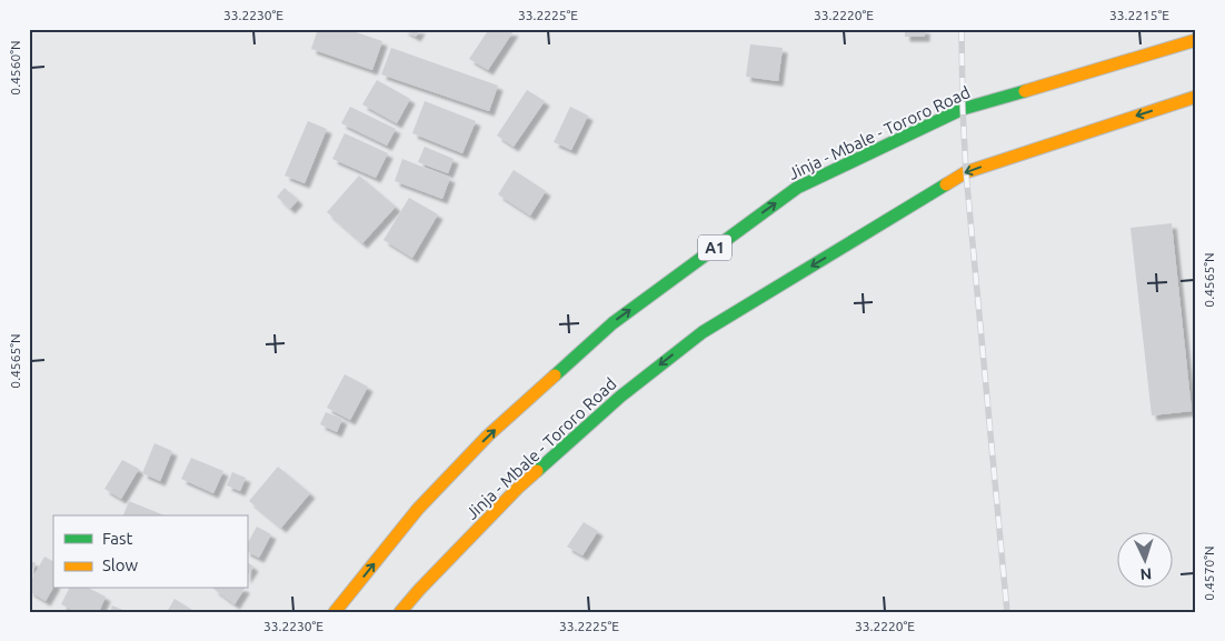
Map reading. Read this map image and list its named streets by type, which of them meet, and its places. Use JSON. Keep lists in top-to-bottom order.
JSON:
{
  "streets": {
    "highway": ["Jinja - Mbale - Tororo Road", "A1"]
  },
  "legend": ["Fast", "Slow"],
  "north": "bottom",
  "coordinates": [
    "33.2230°E",
    "33.2225°E",
    "33.2220°E",
    "33.2215°E",
    "0.4560°N",
    "0.4565°N",
    "0.4570°N"
  ]
}
